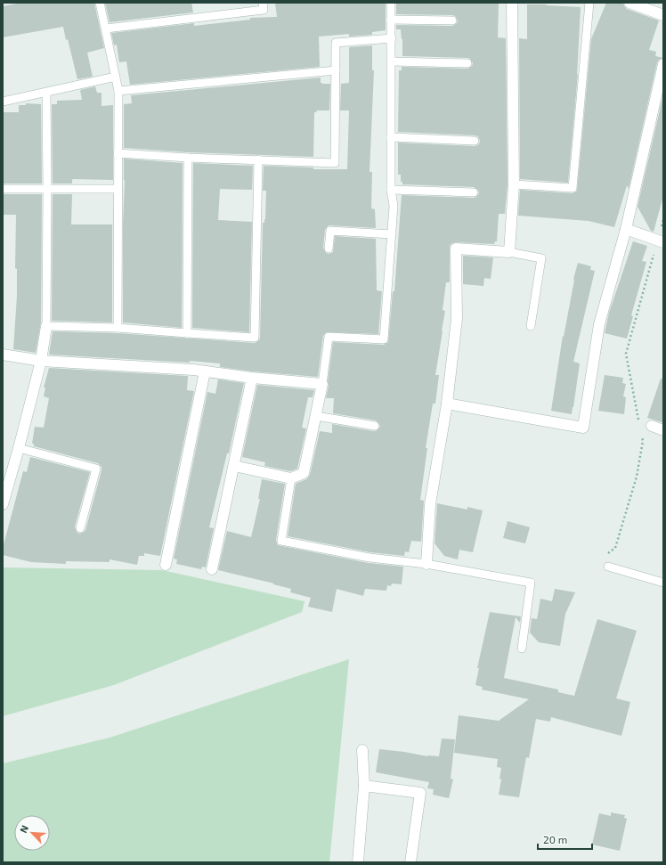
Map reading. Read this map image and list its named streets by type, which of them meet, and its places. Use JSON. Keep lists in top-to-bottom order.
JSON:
{
  "scale_bar": "20 m",
  "north": "top left"
}
